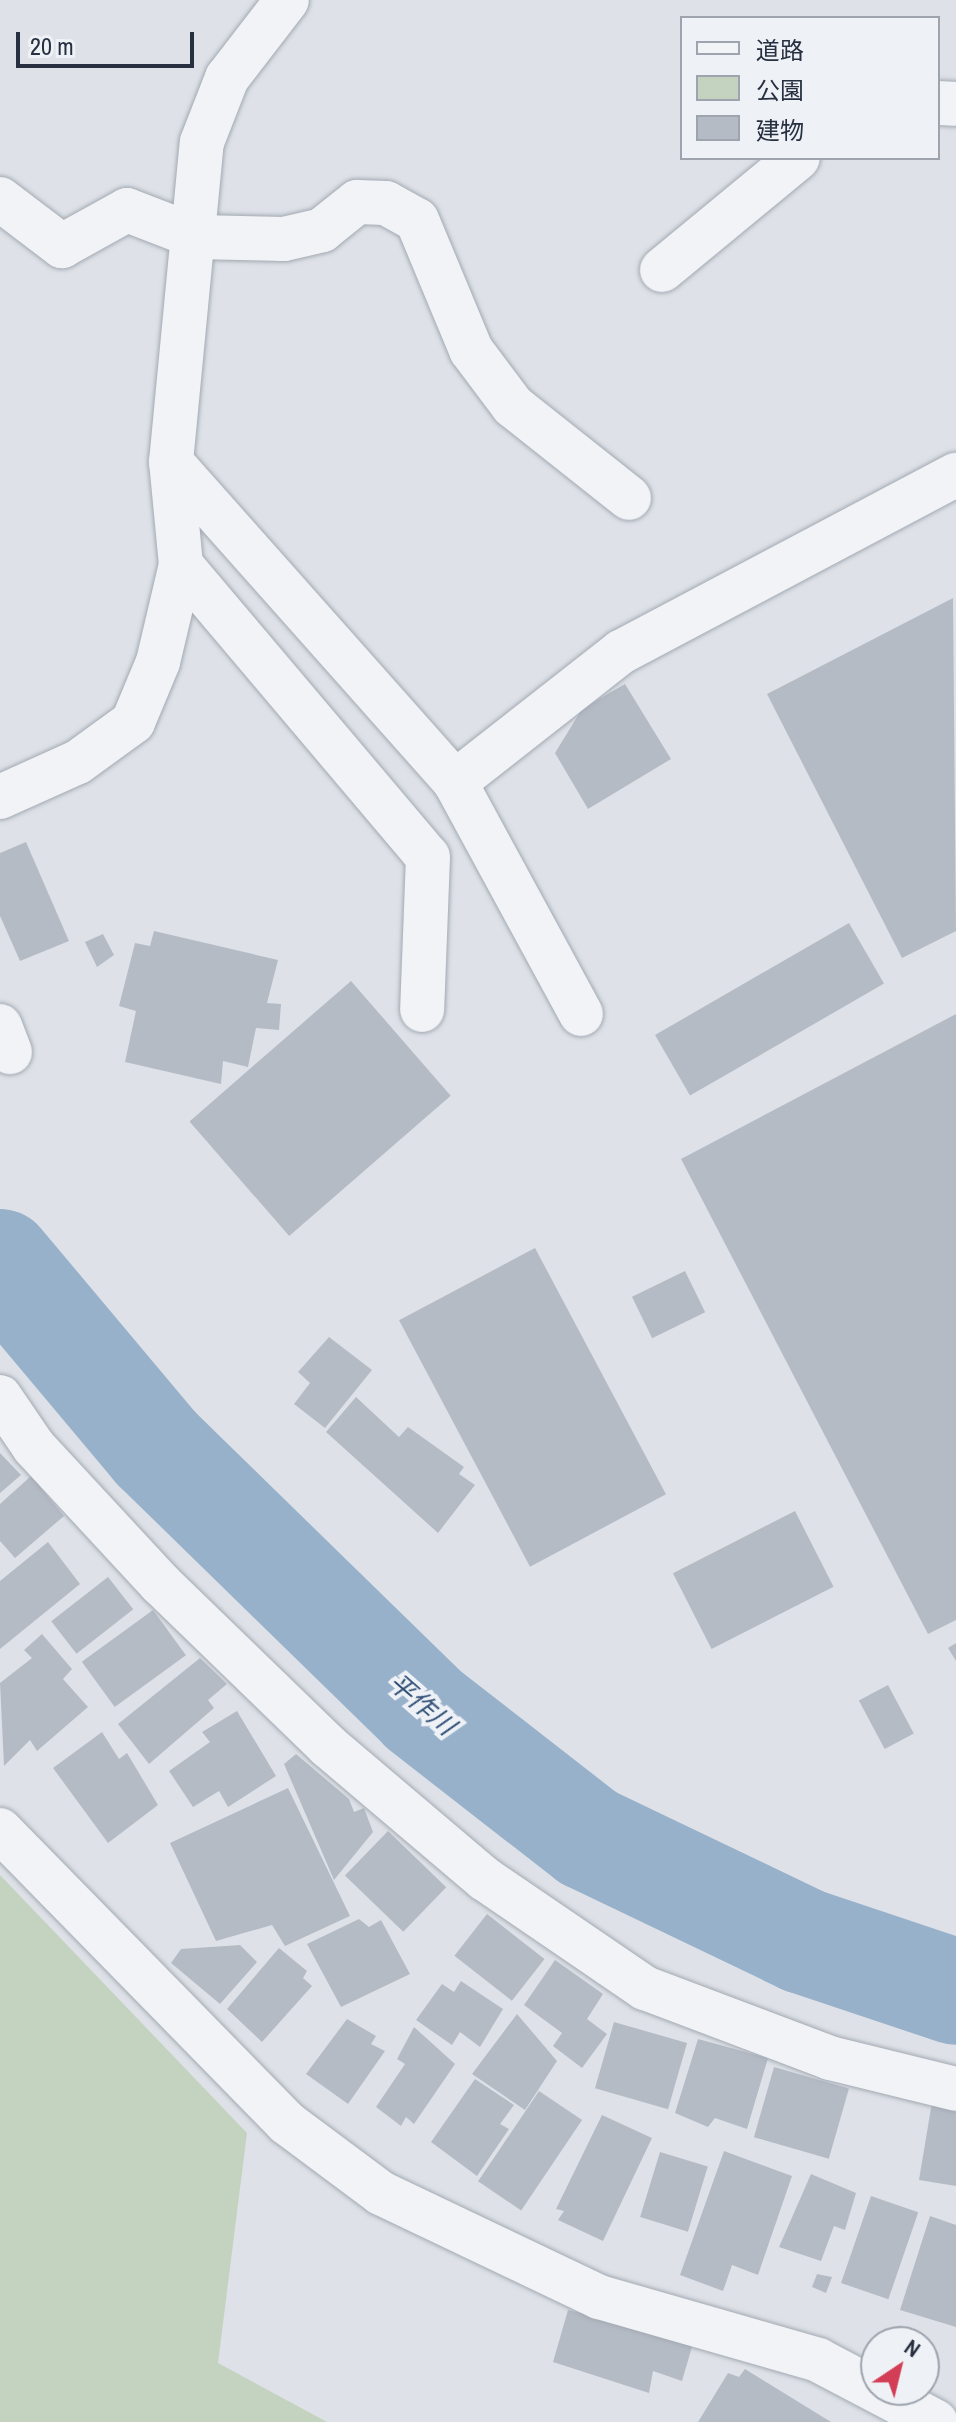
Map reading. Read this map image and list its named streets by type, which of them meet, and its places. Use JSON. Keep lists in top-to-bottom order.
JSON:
{
  "water": ["平作川"],
  "legend": ["道路", "公園", "建物"],
  "scale_bar": "20 m",
  "north": "top right"
}
